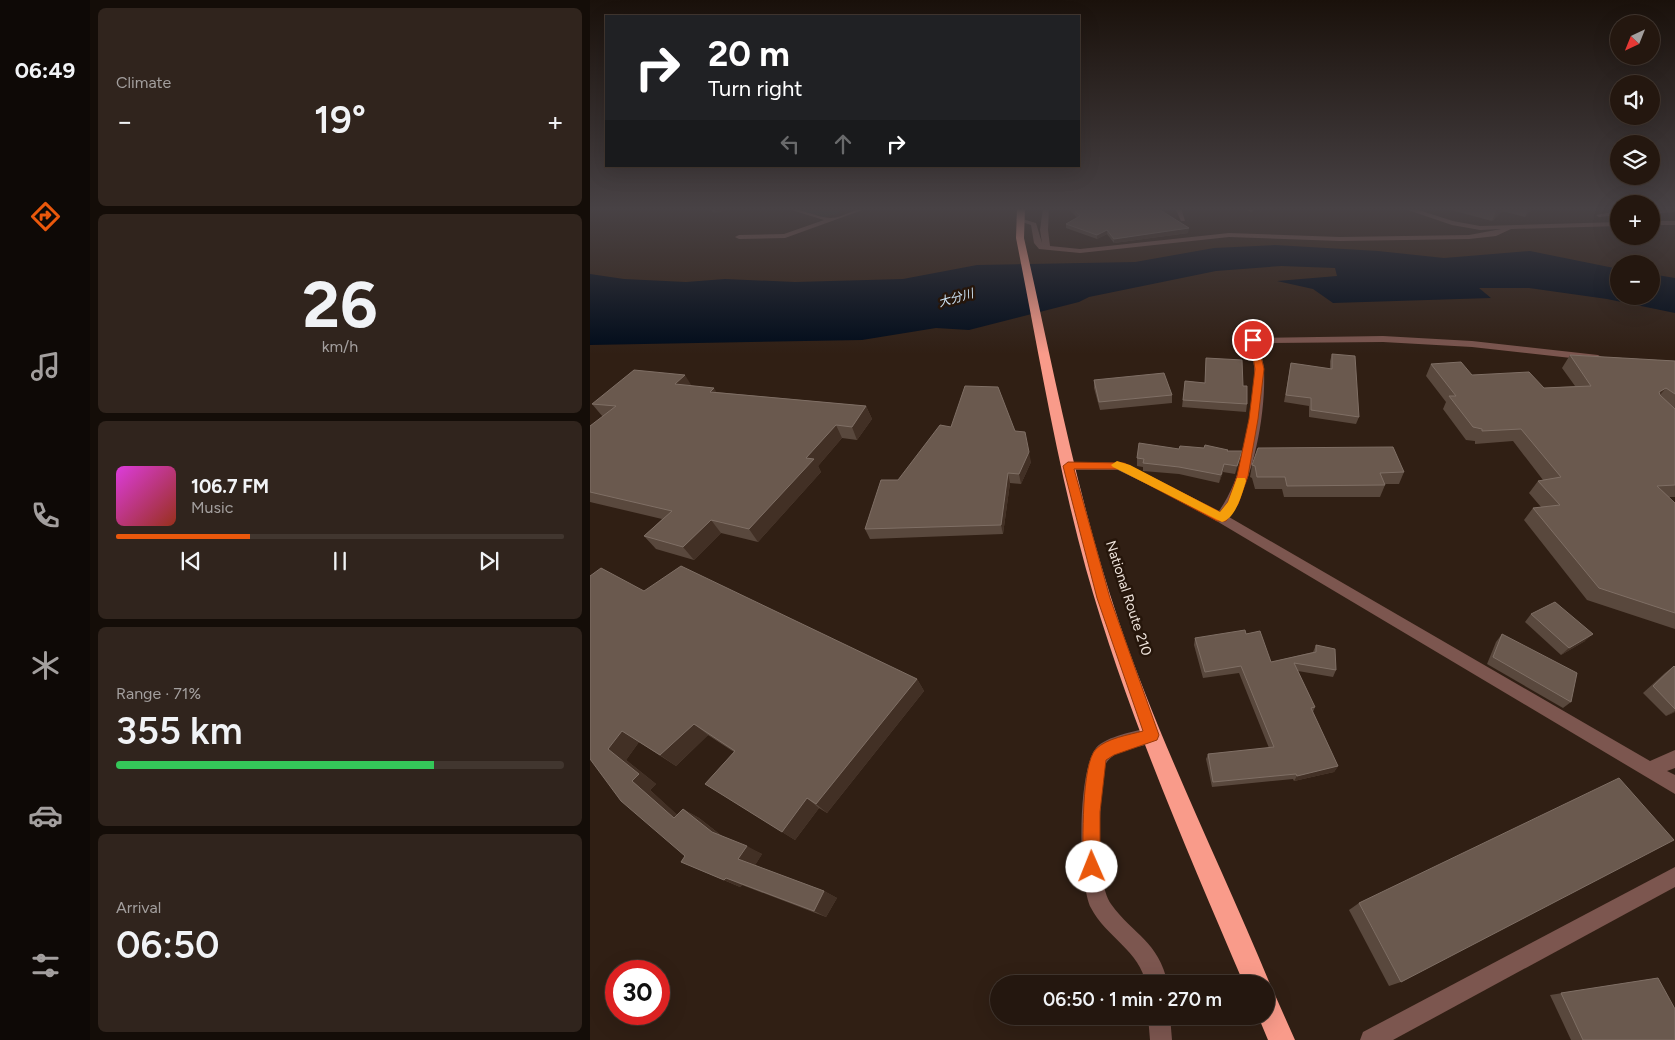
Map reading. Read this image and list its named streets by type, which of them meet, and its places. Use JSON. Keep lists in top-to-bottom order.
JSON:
{
  "streets": {
    "highway": ["National Route 210"]
  },
  "water": ["大分川"],
  "north": "bottom left",
  "page": {
    "tabs": "06:49",
    "tile": [
      "Climate",
      ["26", "km/h"],
      ["Range · 71%", "355 km"],
      ["Arrival", "06:50"]
    ],
    "map_buttons": ["+", "−"],
    "turn": ["20 m", "Turn right"],
    "heat": ["−", "19°", "+"],
    "song": ["106.7 FM", "Music"],
    "limit": "30",
    "trip": "06:50 · 1 min · 270 m"
  }
}
